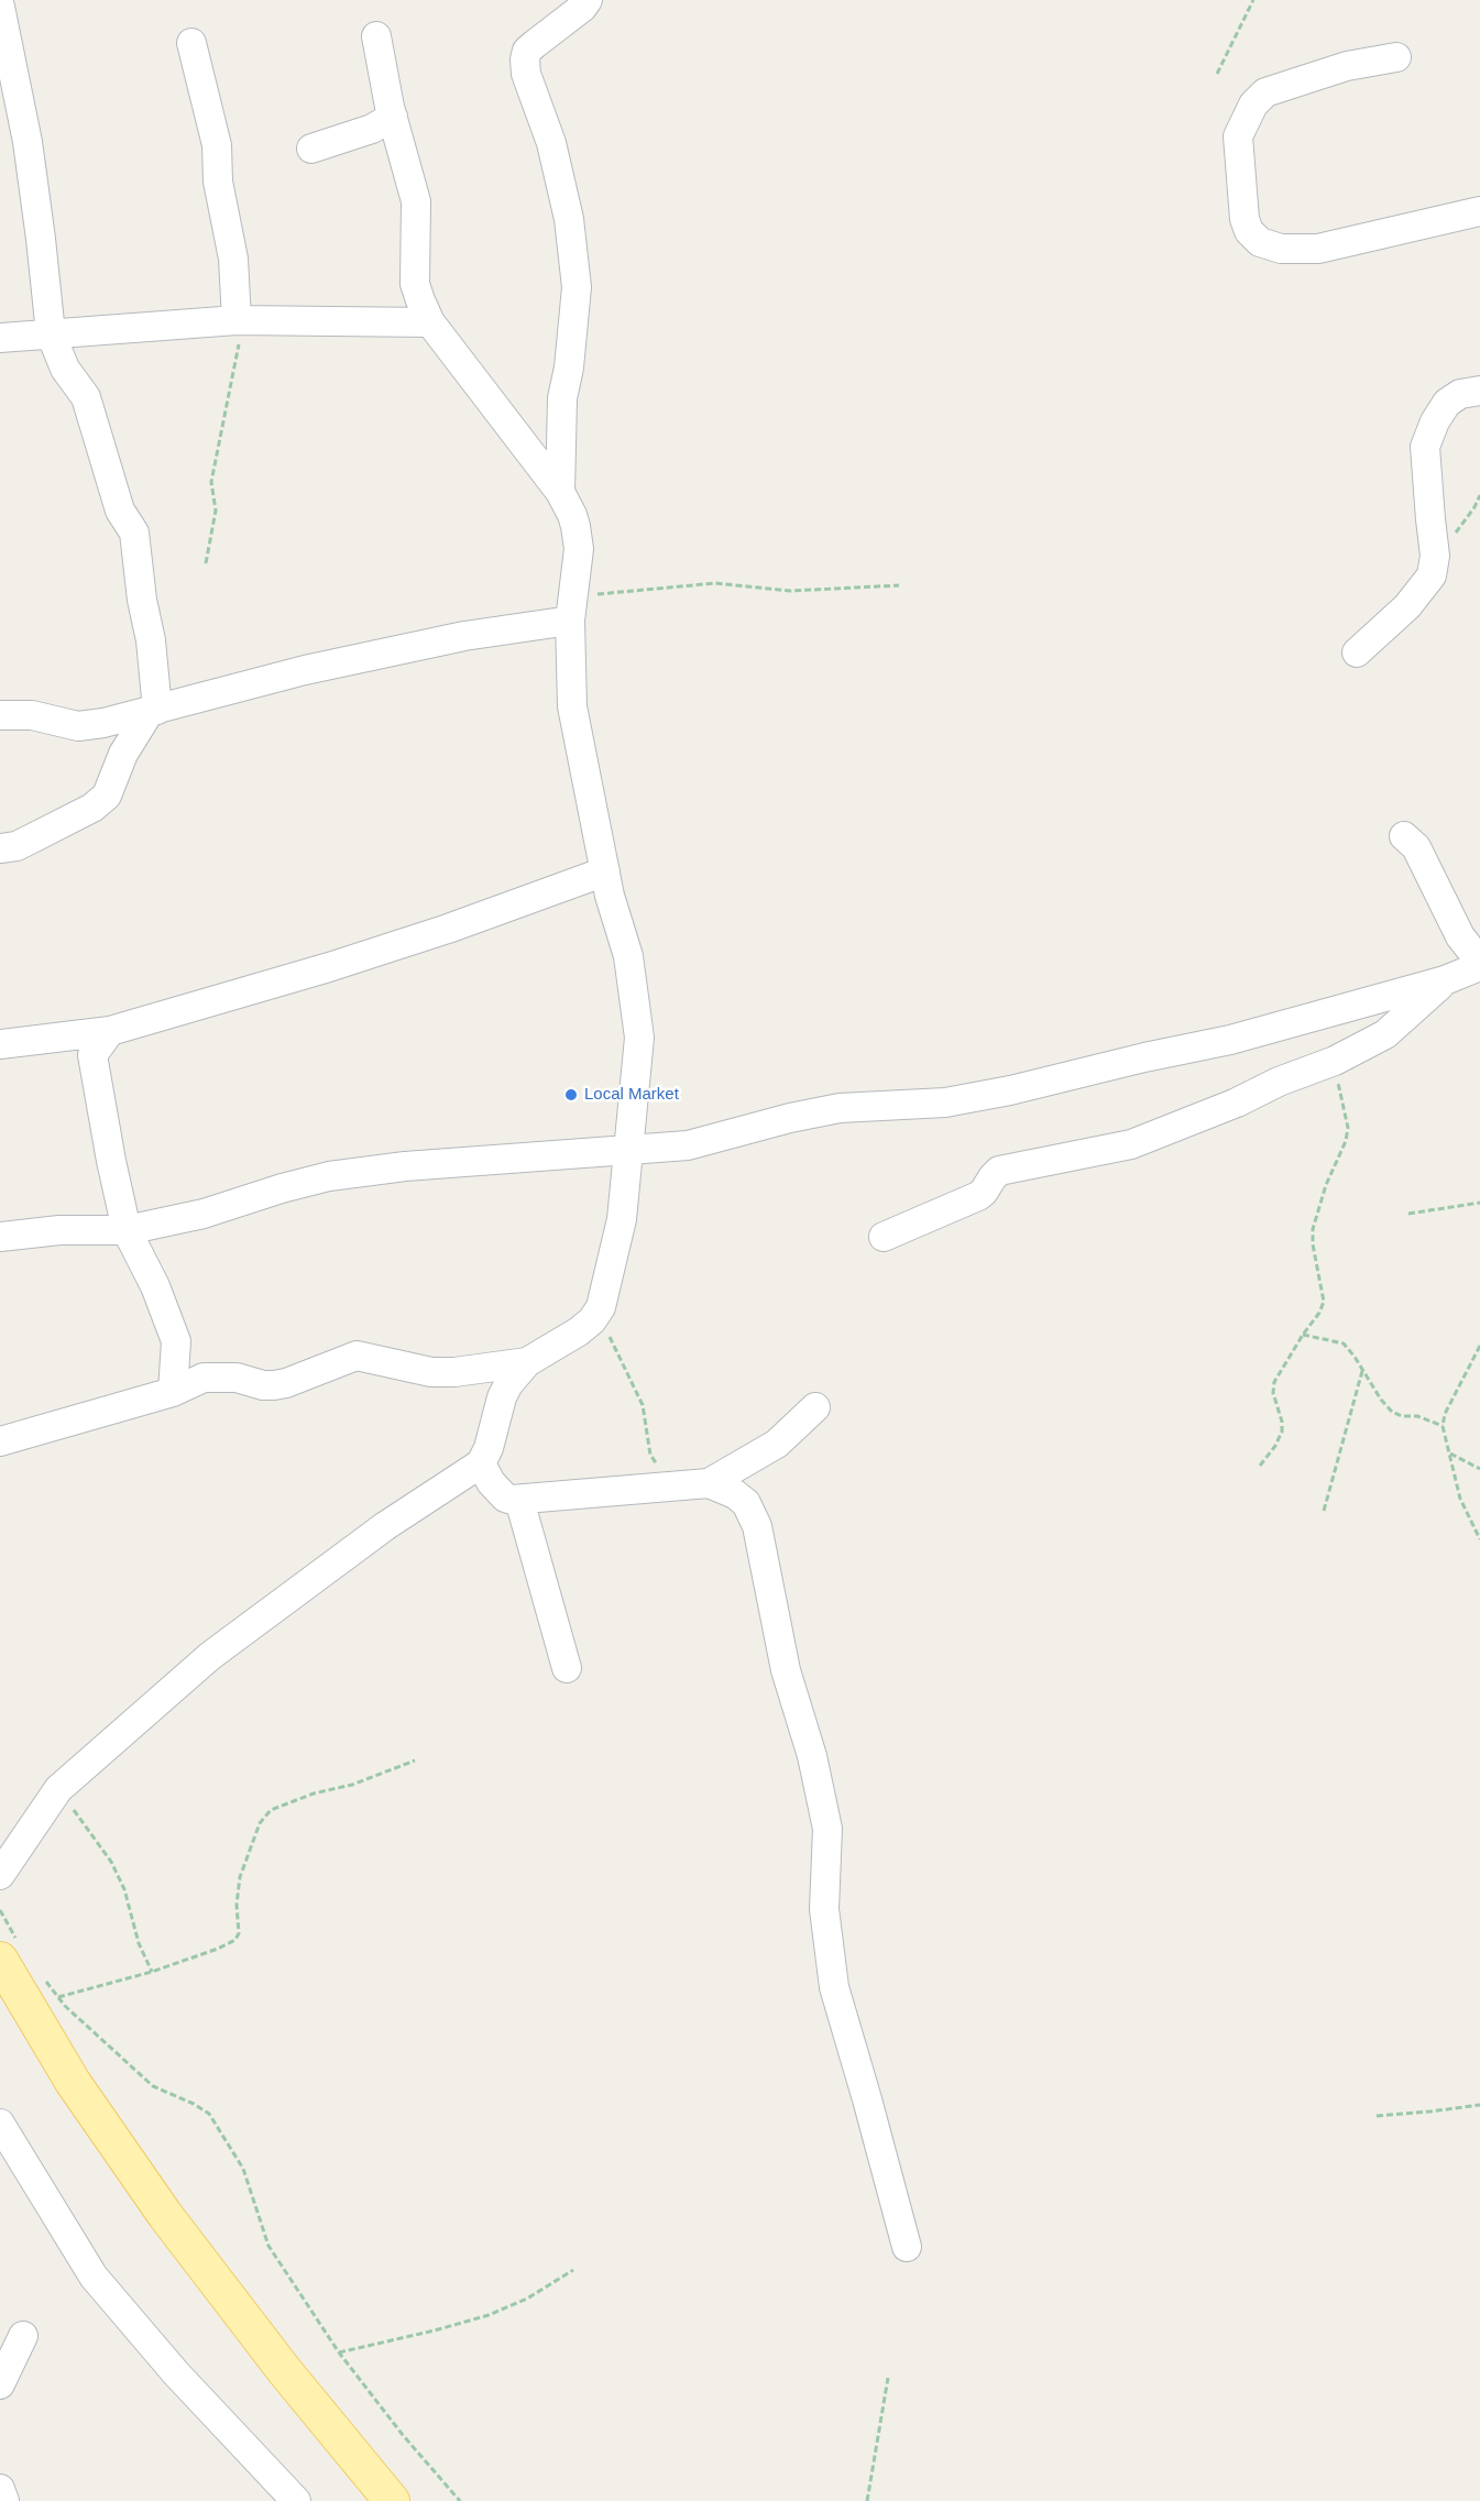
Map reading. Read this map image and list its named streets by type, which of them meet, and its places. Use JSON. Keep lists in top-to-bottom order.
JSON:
{
  "places": ["Local Market"]
}
